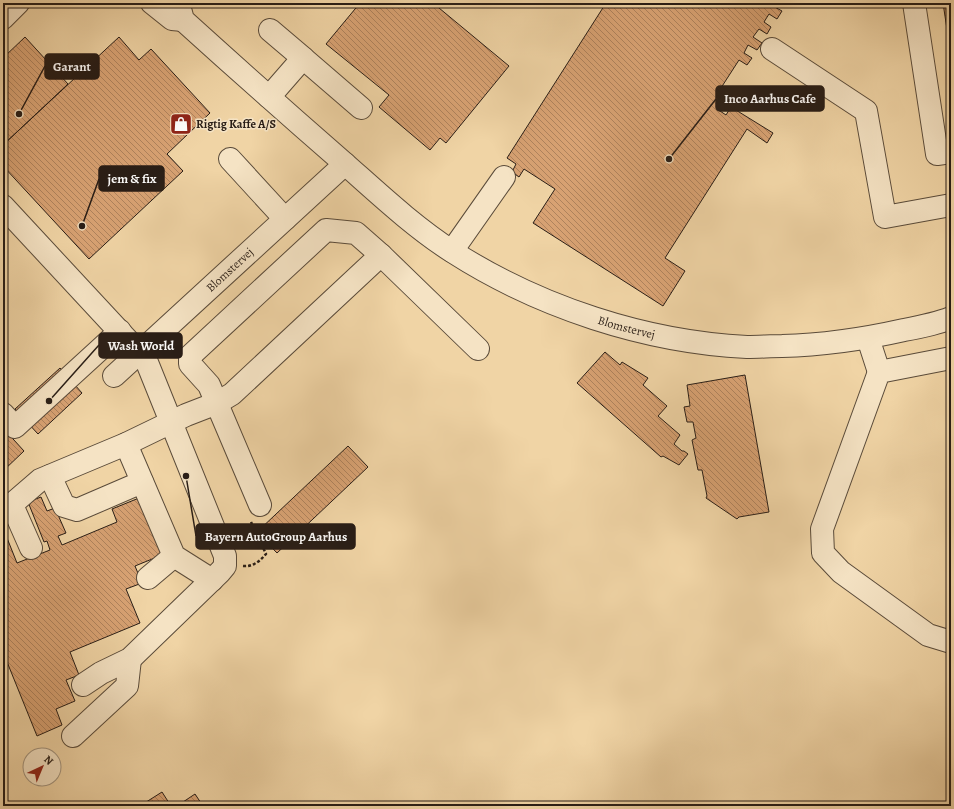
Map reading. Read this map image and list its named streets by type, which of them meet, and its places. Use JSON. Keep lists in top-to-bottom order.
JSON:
{
  "streets": {
    "street": ["Blomstervej"]
  },
  "places": {
    "other": [
      "Garant",
      "Inco Aarhus Cafe",
      "jem & fix",
      "Wash World",
      "Bayern AutoGroup Aarhus"
    ],
    "shop": ["Rigtig Kaffe A/S"]
  },
  "north": "top right"
}
